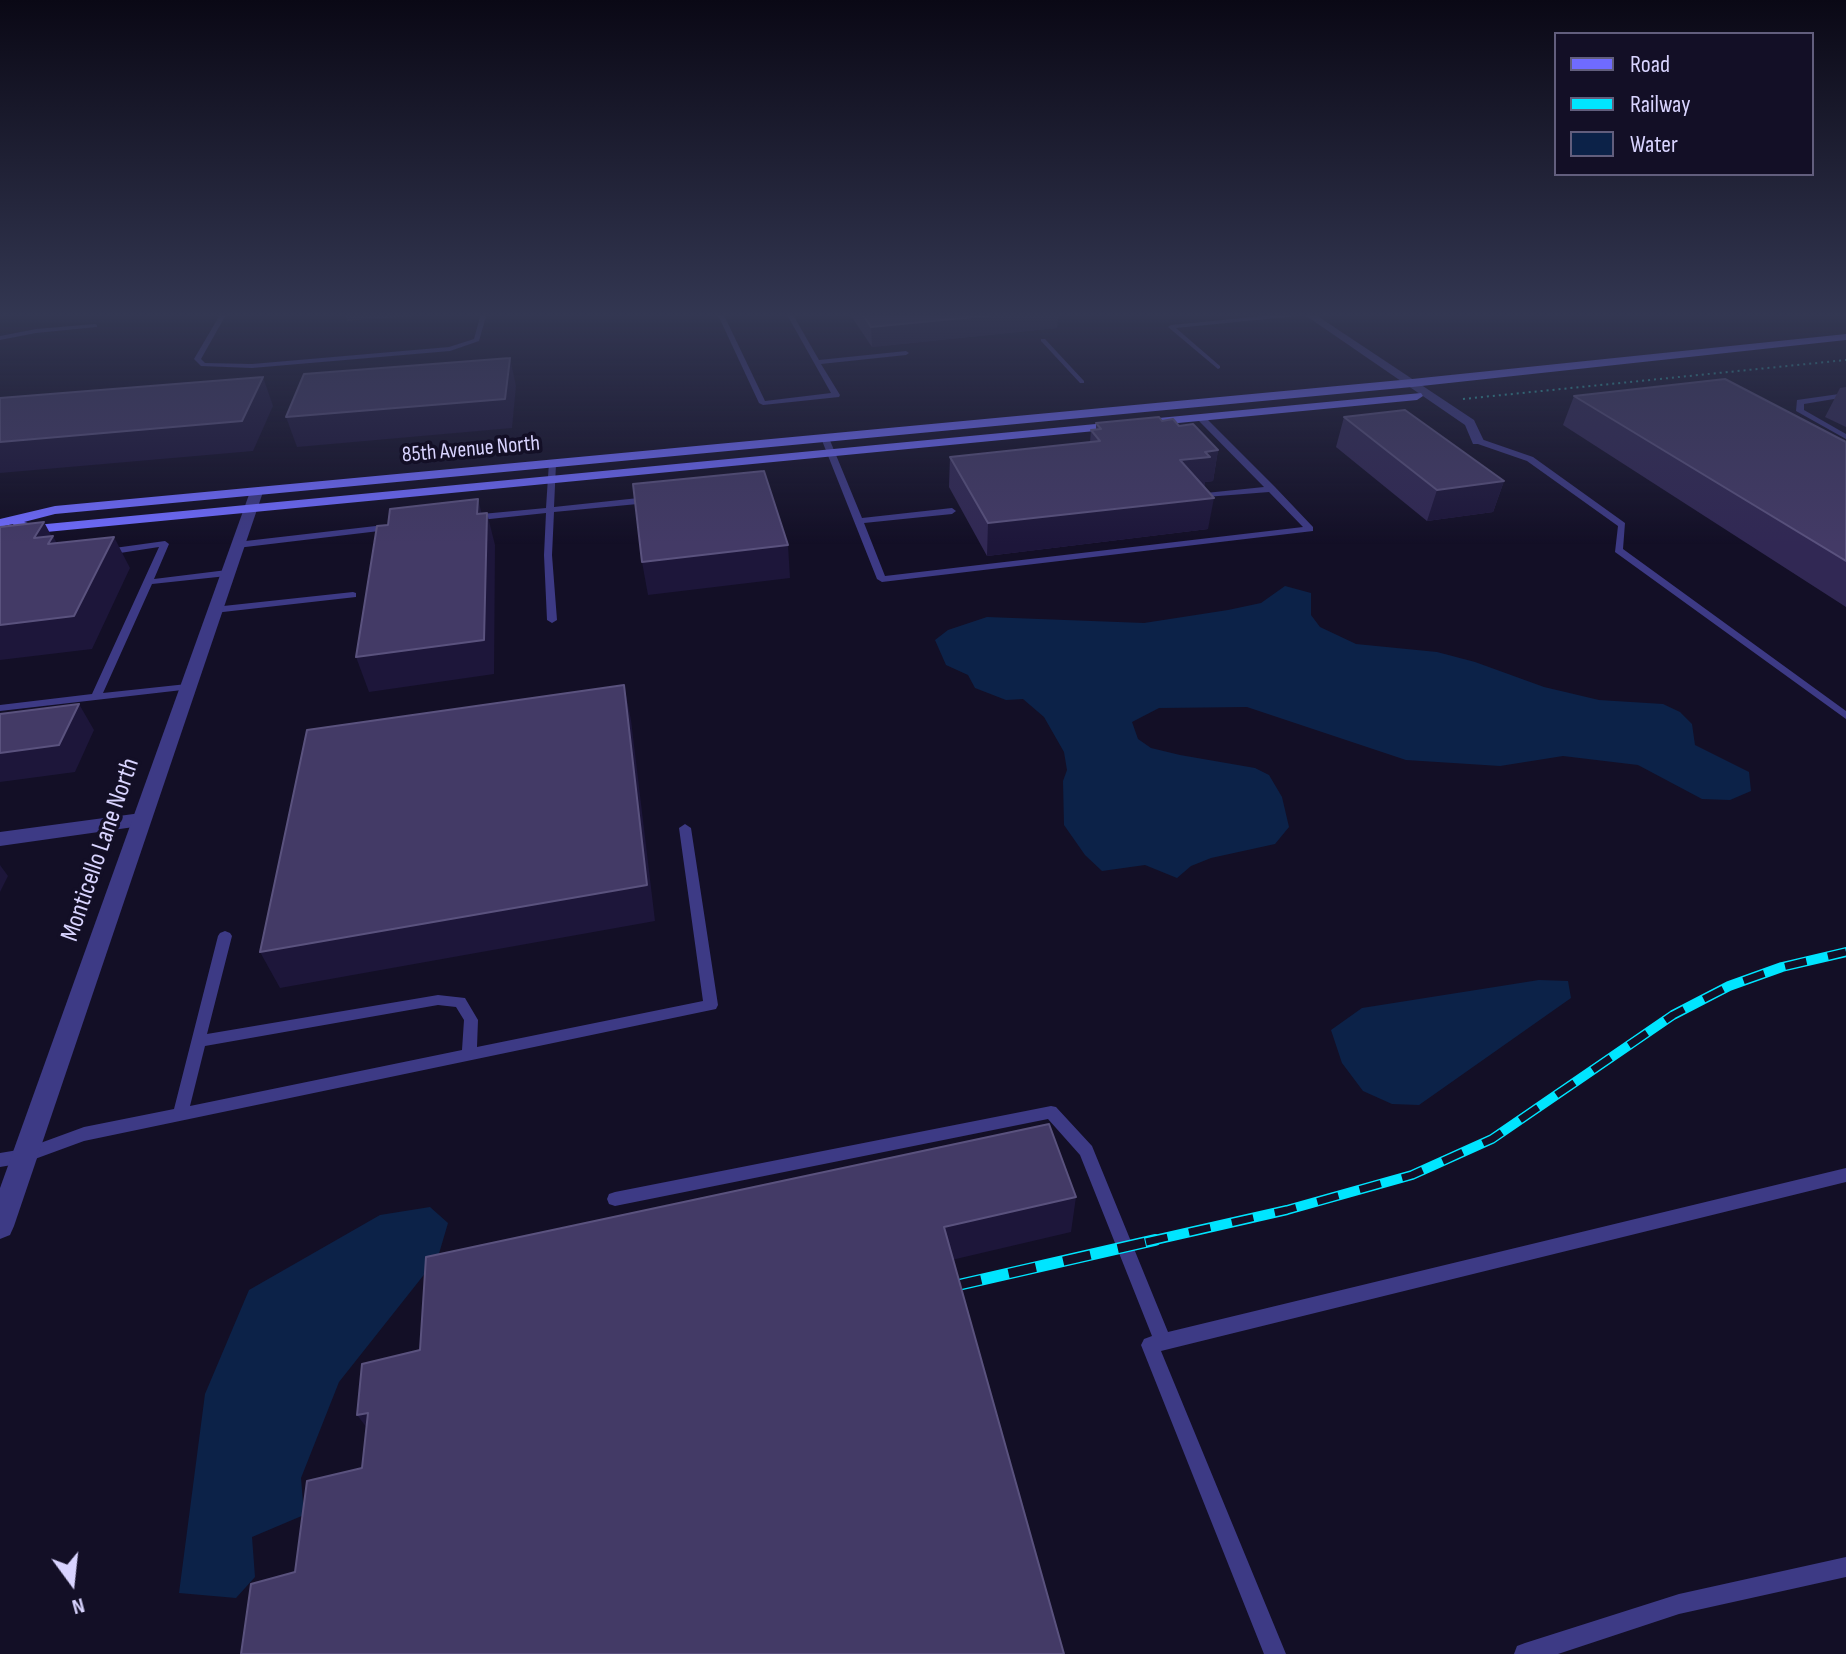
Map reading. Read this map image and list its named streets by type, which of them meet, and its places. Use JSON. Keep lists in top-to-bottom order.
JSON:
{
  "streets": {
    "main road": ["85th Avenue North"],
    "street": ["Monticello Lane North"]
  },
  "crossings": [
    ["85th Avenue North", "Monticello Lane North"]
  ],
  "legend": ["Road", "Railway", "Water"],
  "north": "bottom"
}
